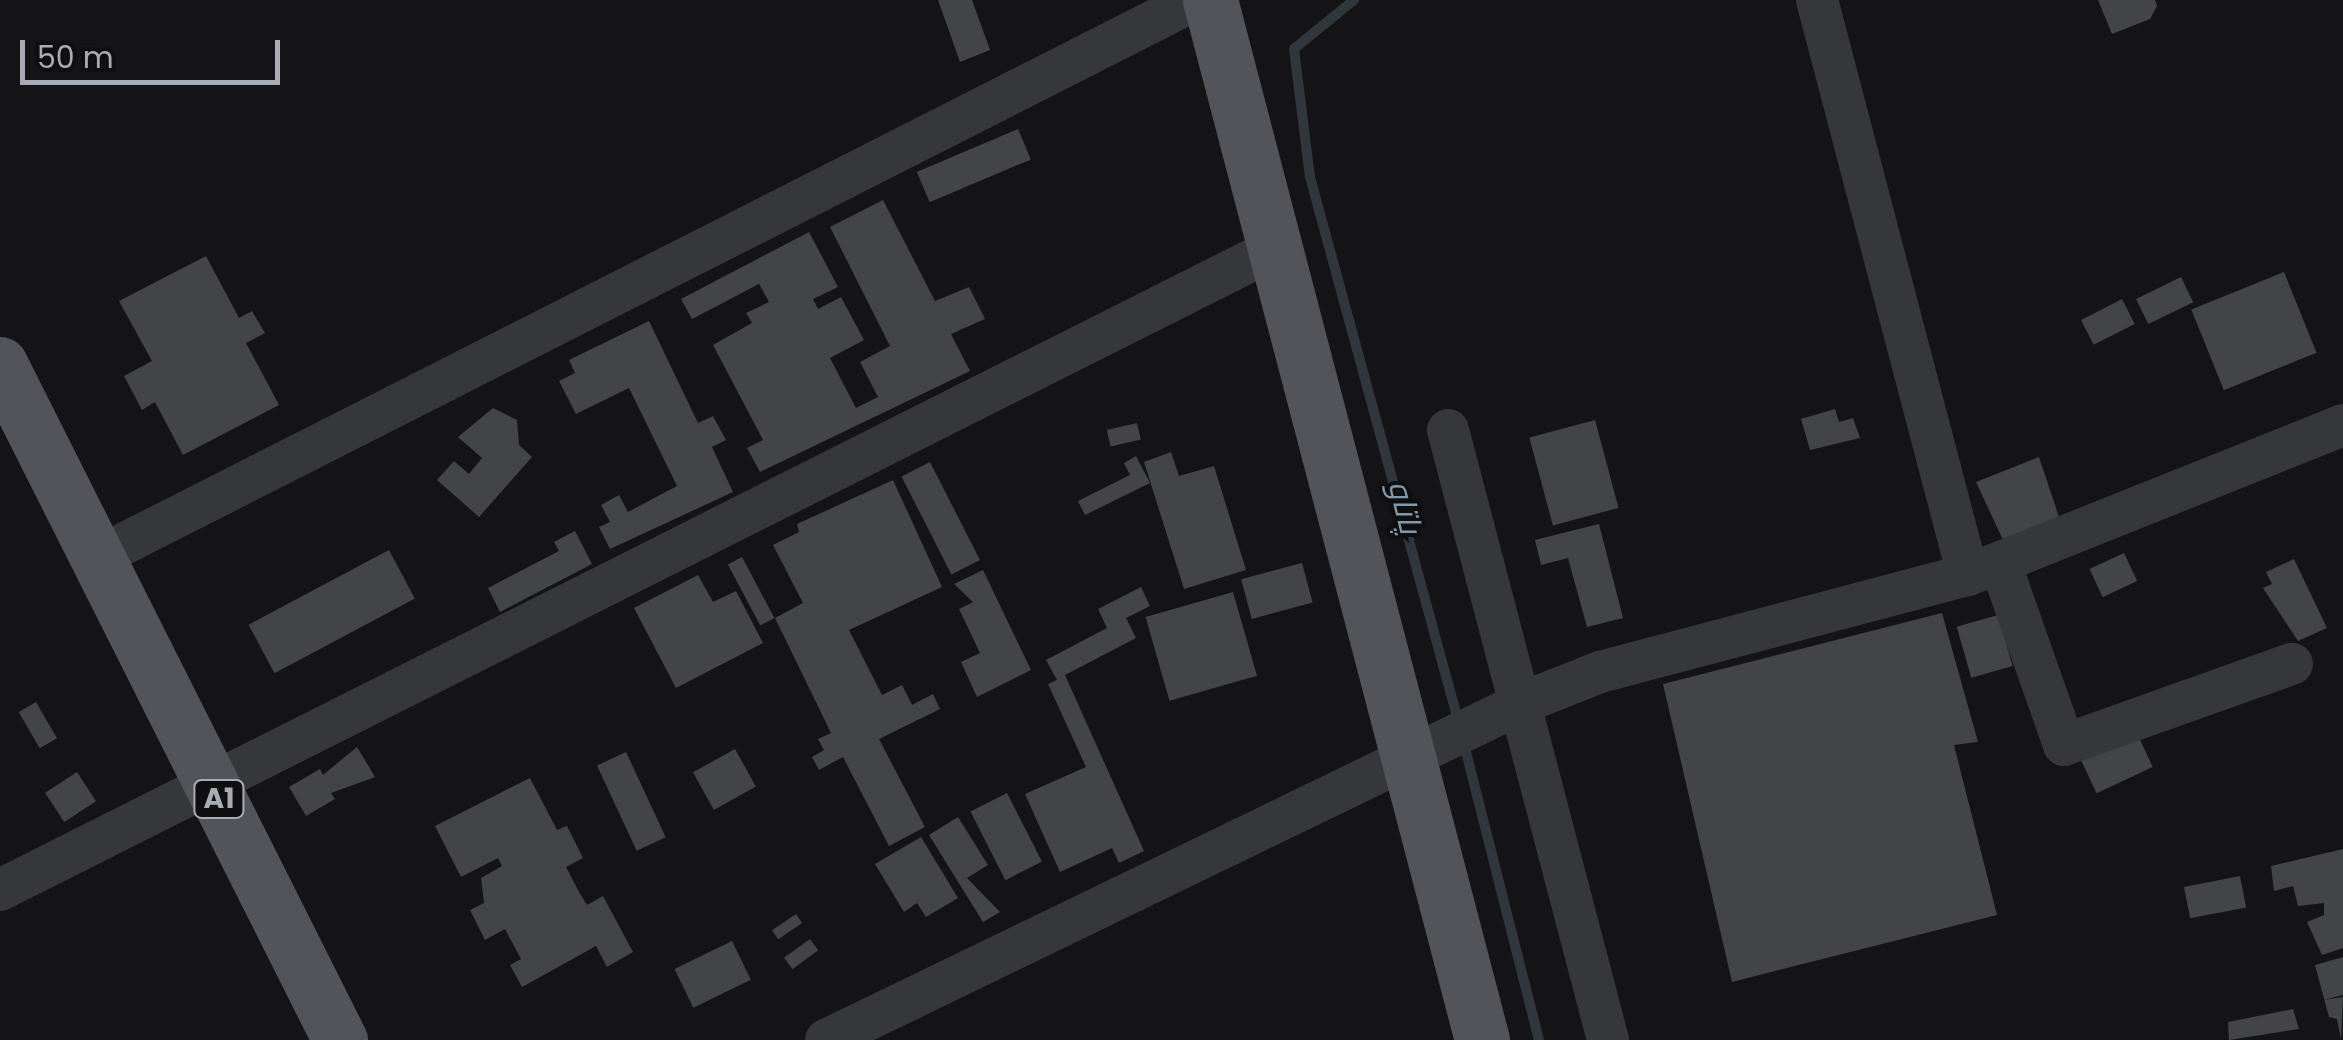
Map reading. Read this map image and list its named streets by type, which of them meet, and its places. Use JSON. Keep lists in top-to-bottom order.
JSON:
{
  "streets": {
    "main road": ["A1"]
  },
  "water": ["پاتاو"],
  "scale_bar": "50 m"
}
